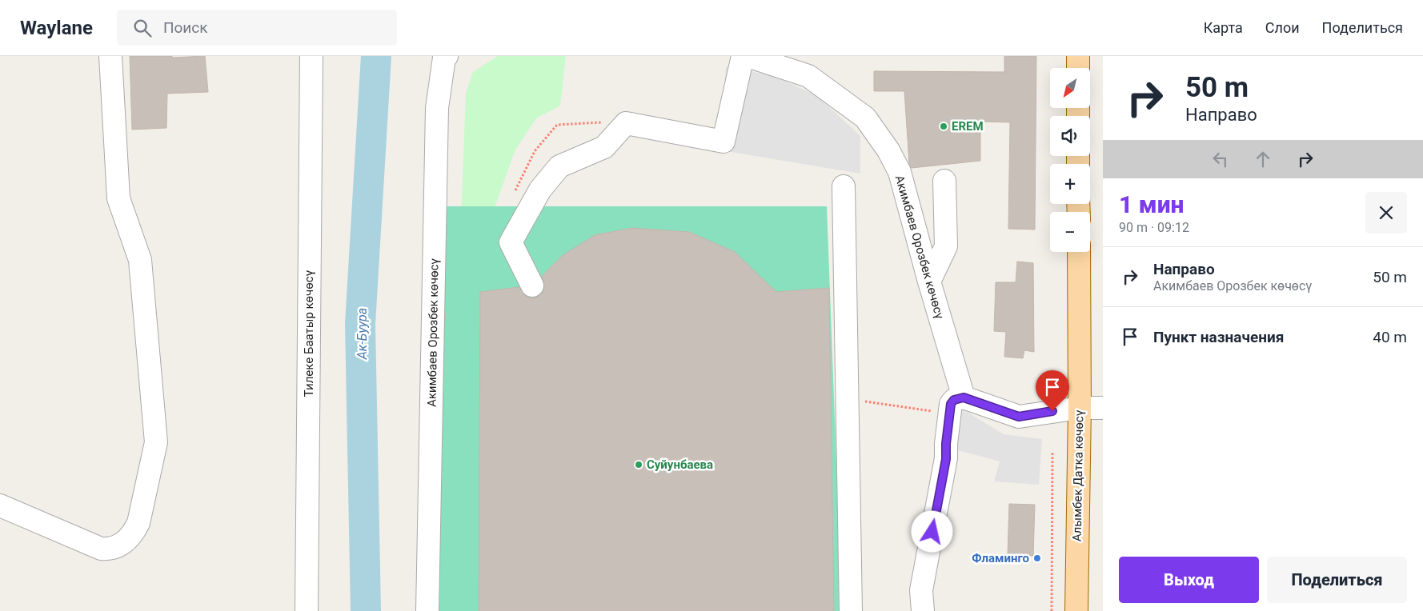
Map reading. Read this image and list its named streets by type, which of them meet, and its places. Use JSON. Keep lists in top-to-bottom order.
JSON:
{
  "streets": {
    "main road": ["Алымбек Датка көчөсү"],
    "street": ["Акимбаев Орозбек көчөсү", "Тилеке Баатыр көчөсү"]
  },
  "water": ["Ак-Буура"],
  "places": ["EREM", "Суйунбаева", "Фламинго"],
  "north": "bottom left",
  "page": {
    "header": "Waylane",
    "search": "Поиск",
    "nav": ["Карта", "Слои", "Поделиться"],
    "turn": ["50 m", "Направо"],
    "map_buttons": ["+", "−"],
    "heading": ["1 мин", "90 m · 09:12"],
    "list": [
      {
        "name": "Направо",
        "note": "Акимбаев Орозбек көчөсү",
        "value": "50 m"
      },
      {
        "name": "Пункт назначения",
        "value": "40 m"
      }
    ],
    "buttons": ["Выход", "Поделиться"]
  }
}
